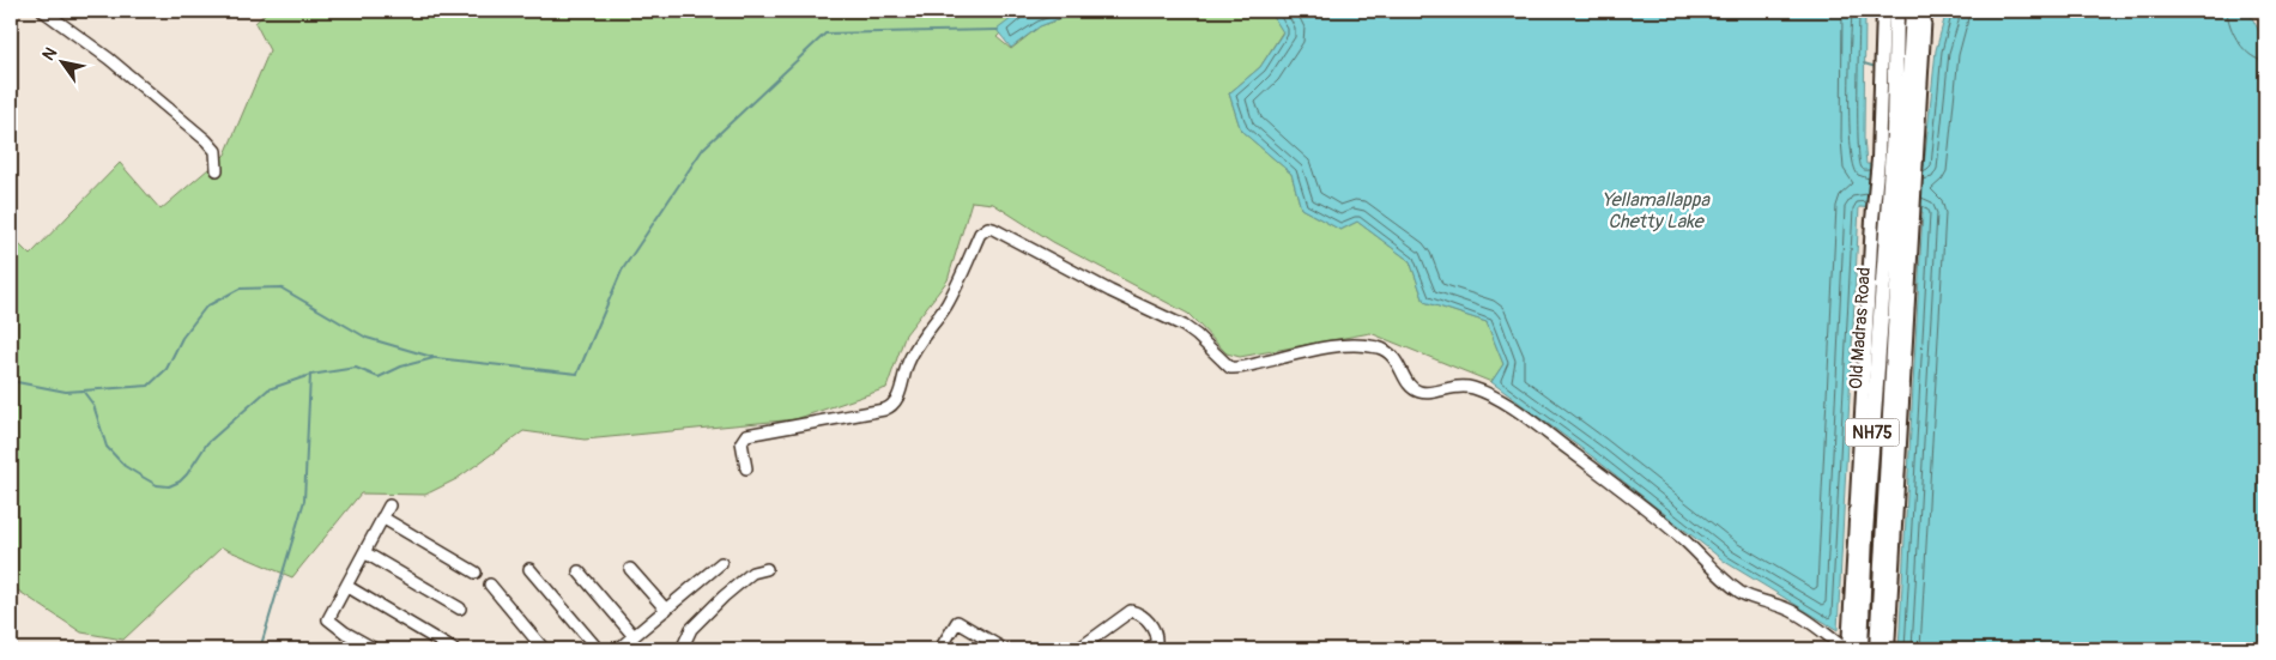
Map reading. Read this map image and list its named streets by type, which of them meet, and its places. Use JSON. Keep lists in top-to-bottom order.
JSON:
{
  "streets": {
    "highway": ["Old Madras Road", "NH75"]
  },
  "water": ["Yellamallappa Chetty Lake"],
  "north": "top left"
}
